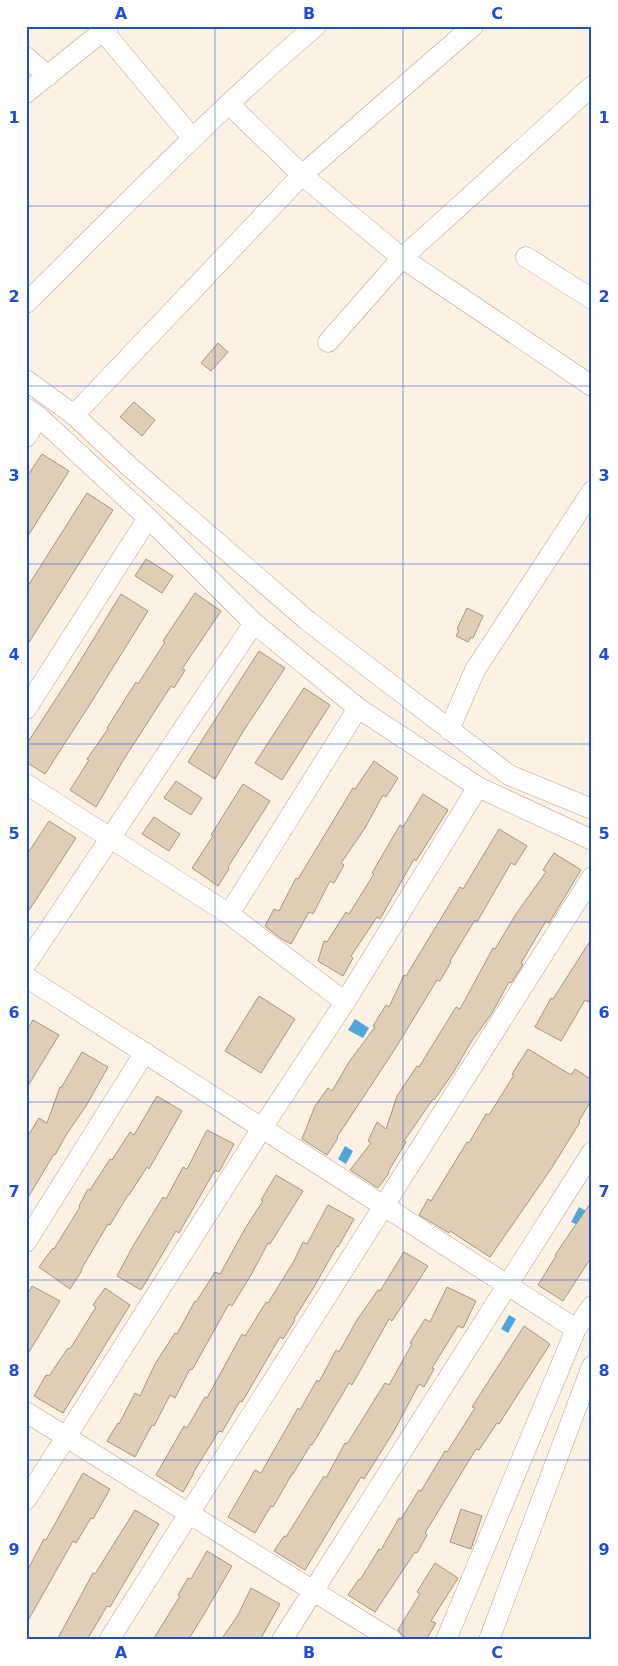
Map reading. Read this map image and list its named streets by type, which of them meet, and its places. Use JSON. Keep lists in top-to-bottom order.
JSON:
{
  "grid": {
    "columns": ["A", "B", "C"],
    "rows": [
      "1",
      "2",
      "3",
      "4",
      "5",
      "6",
      "7",
      "8",
      "9"
    ]
  }
}
